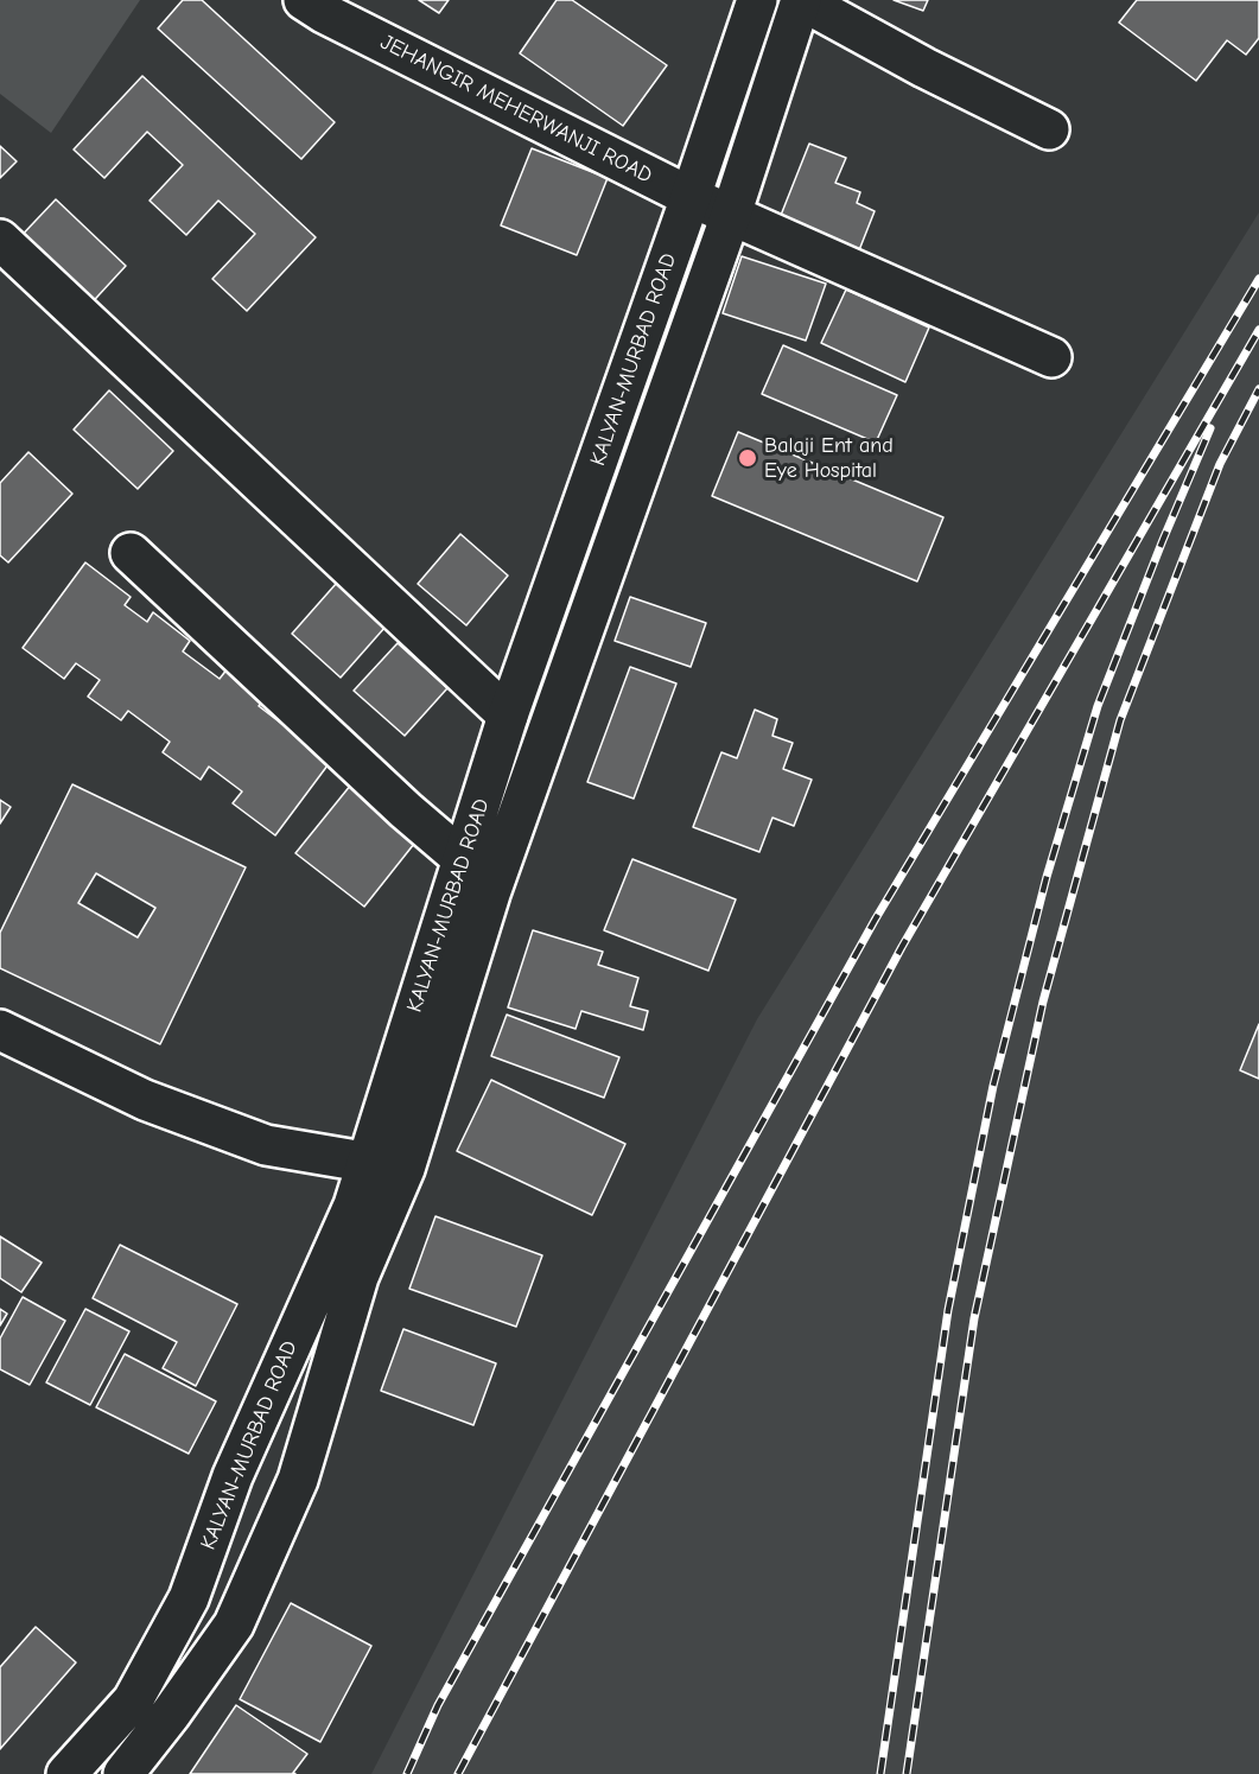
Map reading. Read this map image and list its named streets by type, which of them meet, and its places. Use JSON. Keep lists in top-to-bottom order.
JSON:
{
  "streets": {
    "main road": ["JEHANGIR MEHERWANJI ROAD", "KALYAN-MURBAD ROAD"]
  },
  "crossings": [
    ["JEHANGIR MEHERWANJI ROAD", "KALYAN-MURBAD ROAD"]
  ],
  "places": ["Balaji Ent and Eye Hospital"]
}
